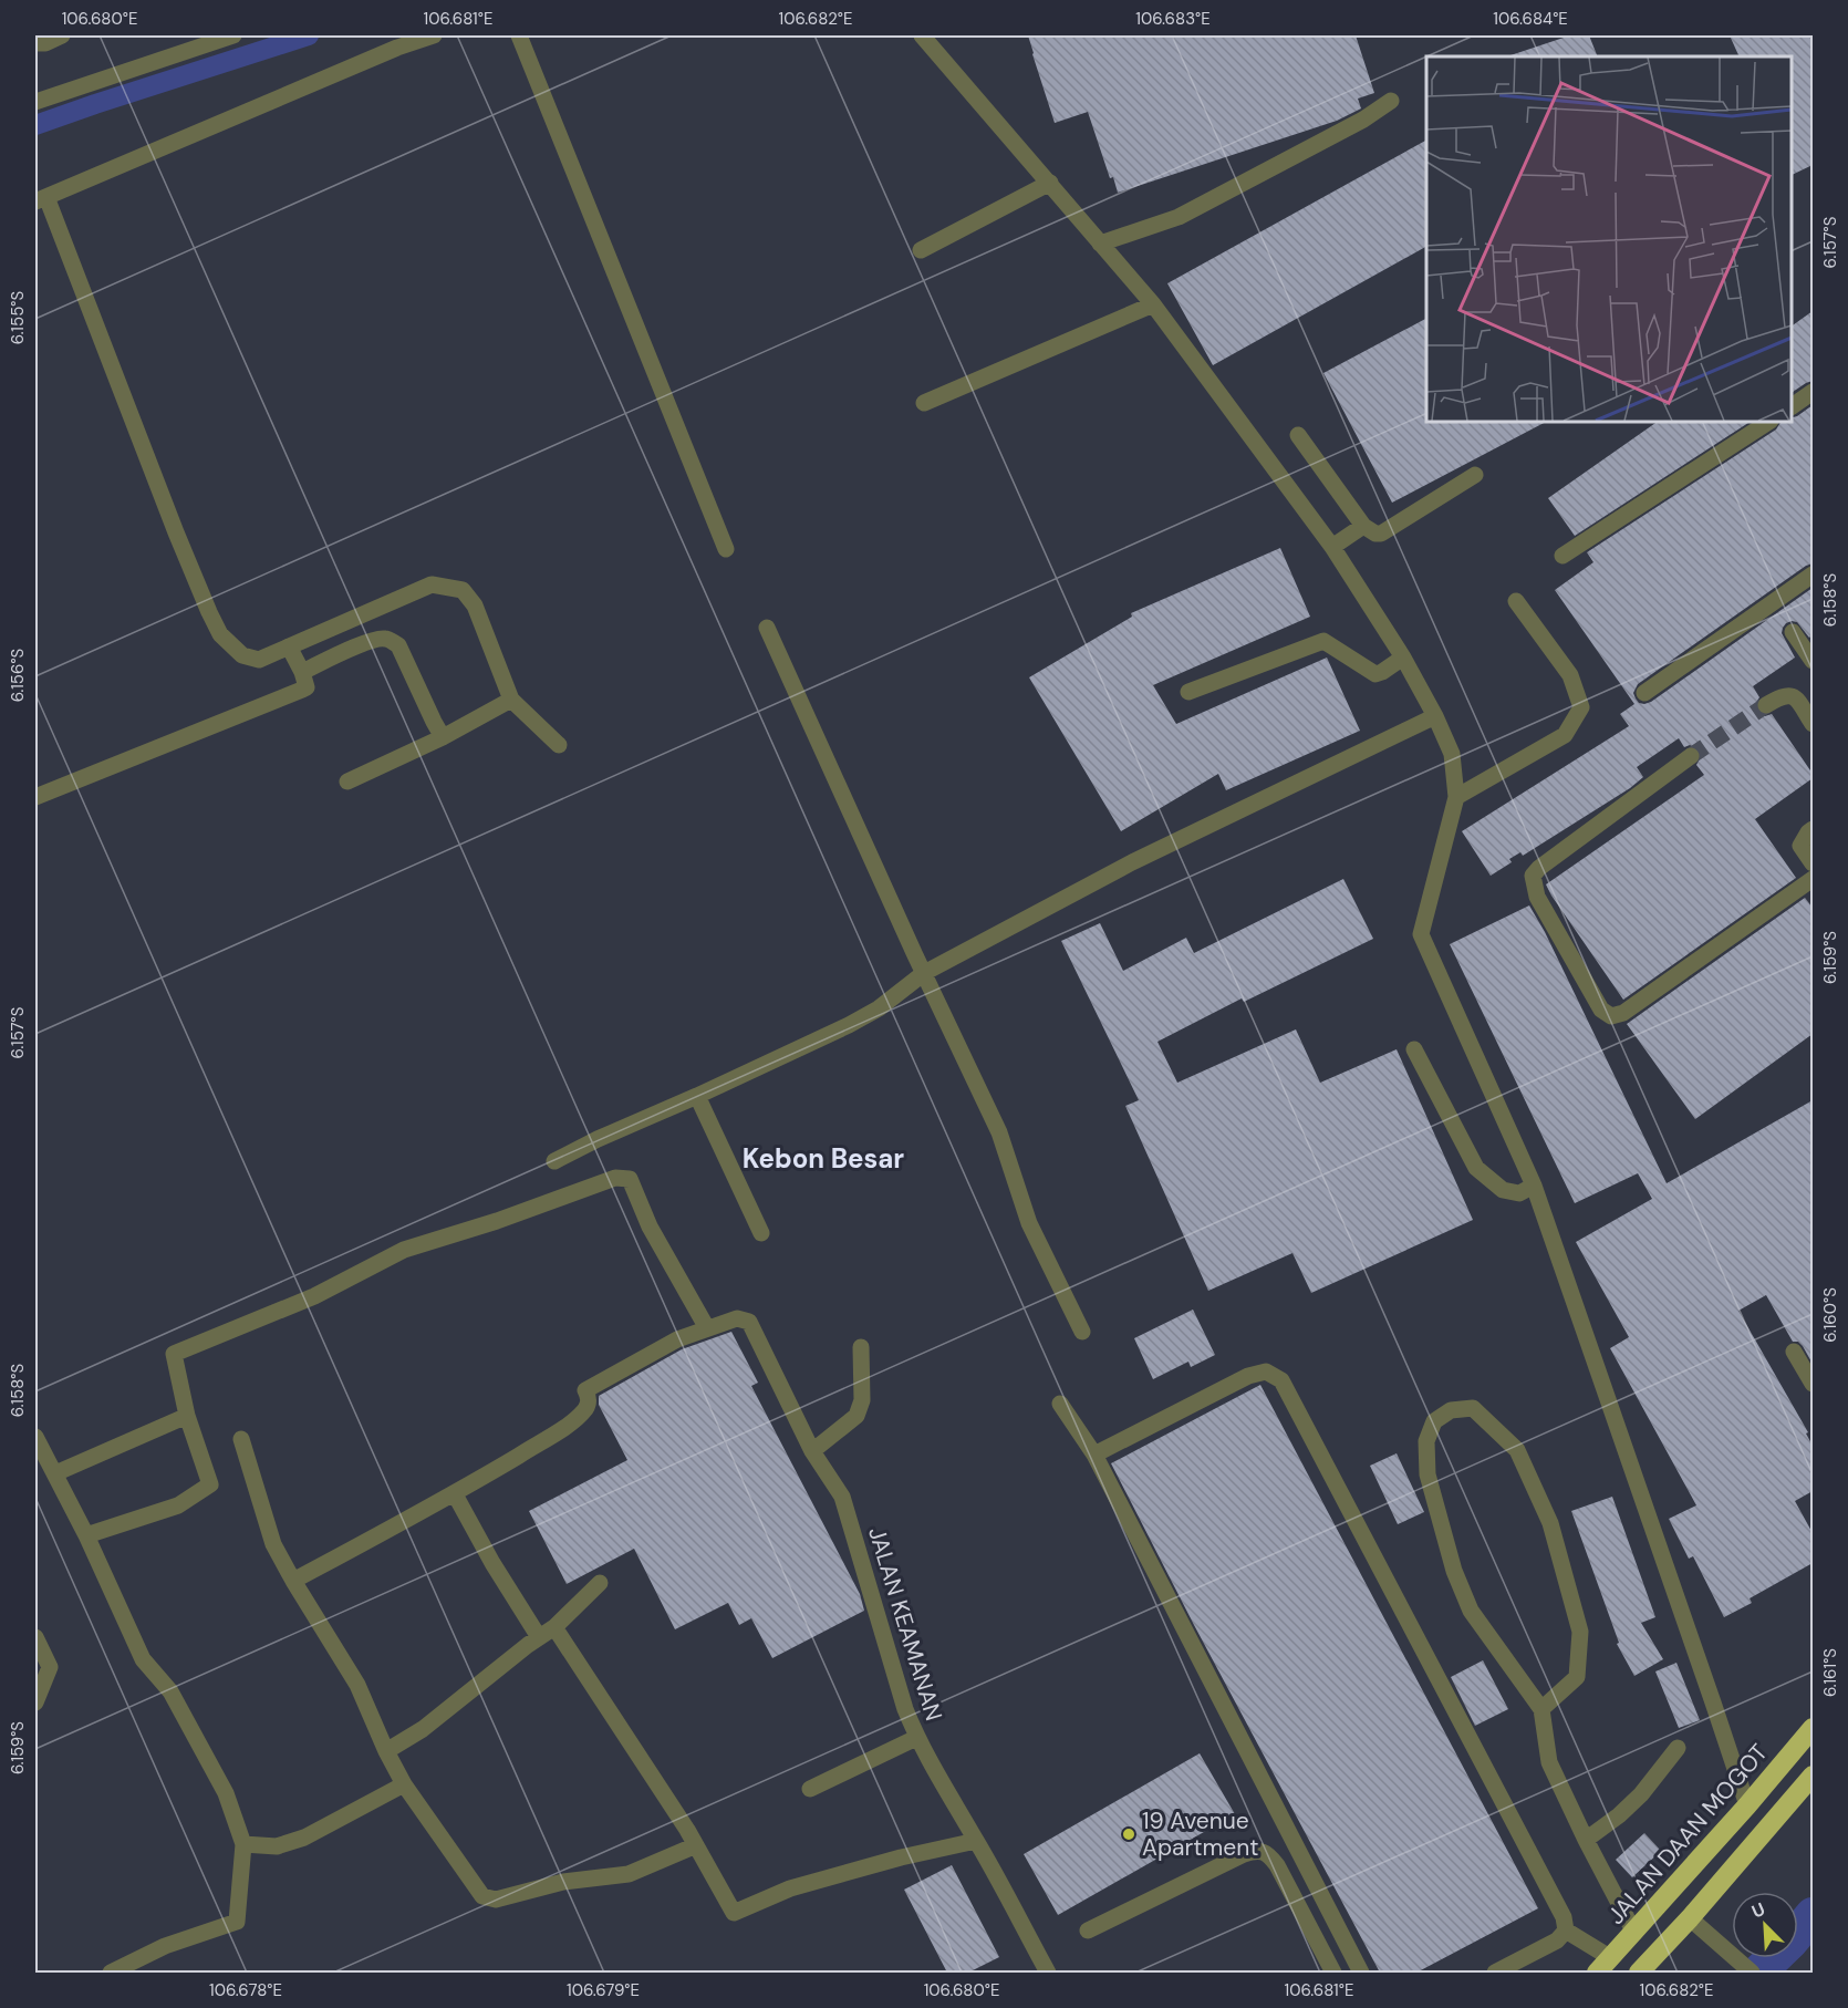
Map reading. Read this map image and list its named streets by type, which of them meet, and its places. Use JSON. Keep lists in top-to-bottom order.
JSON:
{
  "streets": {
    "highway": ["JALAN DAAN MOGOT"],
    "street": ["JALAN KEAMANAN"]
  },
  "districts": ["Kebon Besar"],
  "places": ["19 Avenue Apartment"],
  "north": "top left",
  "coordinates": [
    "106.680°E",
    "106.681°E",
    "106.682°E",
    "106.683°E",
    "106.684°E",
    "6.157°S",
    "6.155°S",
    "6.158°S",
    "6.156°S",
    "6.159°S",
    "6.160°S",
    "6.161°S",
    "106.678°E",
    "106.679°E"
  ]
}
